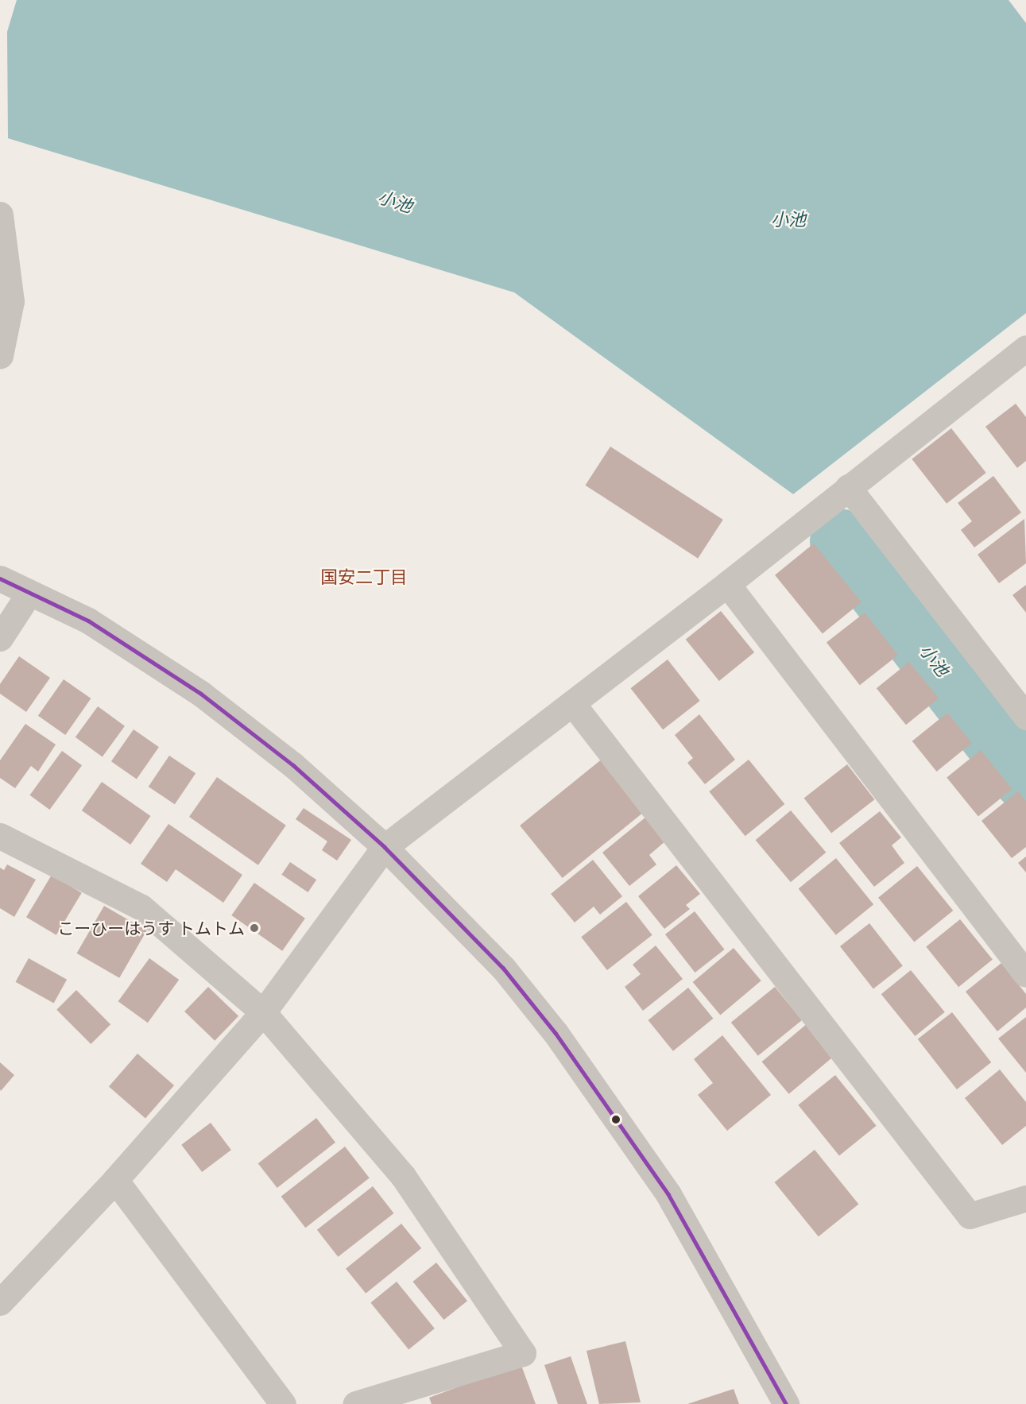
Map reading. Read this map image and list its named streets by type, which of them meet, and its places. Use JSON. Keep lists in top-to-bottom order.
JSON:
{
  "districts": ["国安二丁目"],
  "water": ["小池"],
  "places": ["こーひーはうす トムトム"]
}
